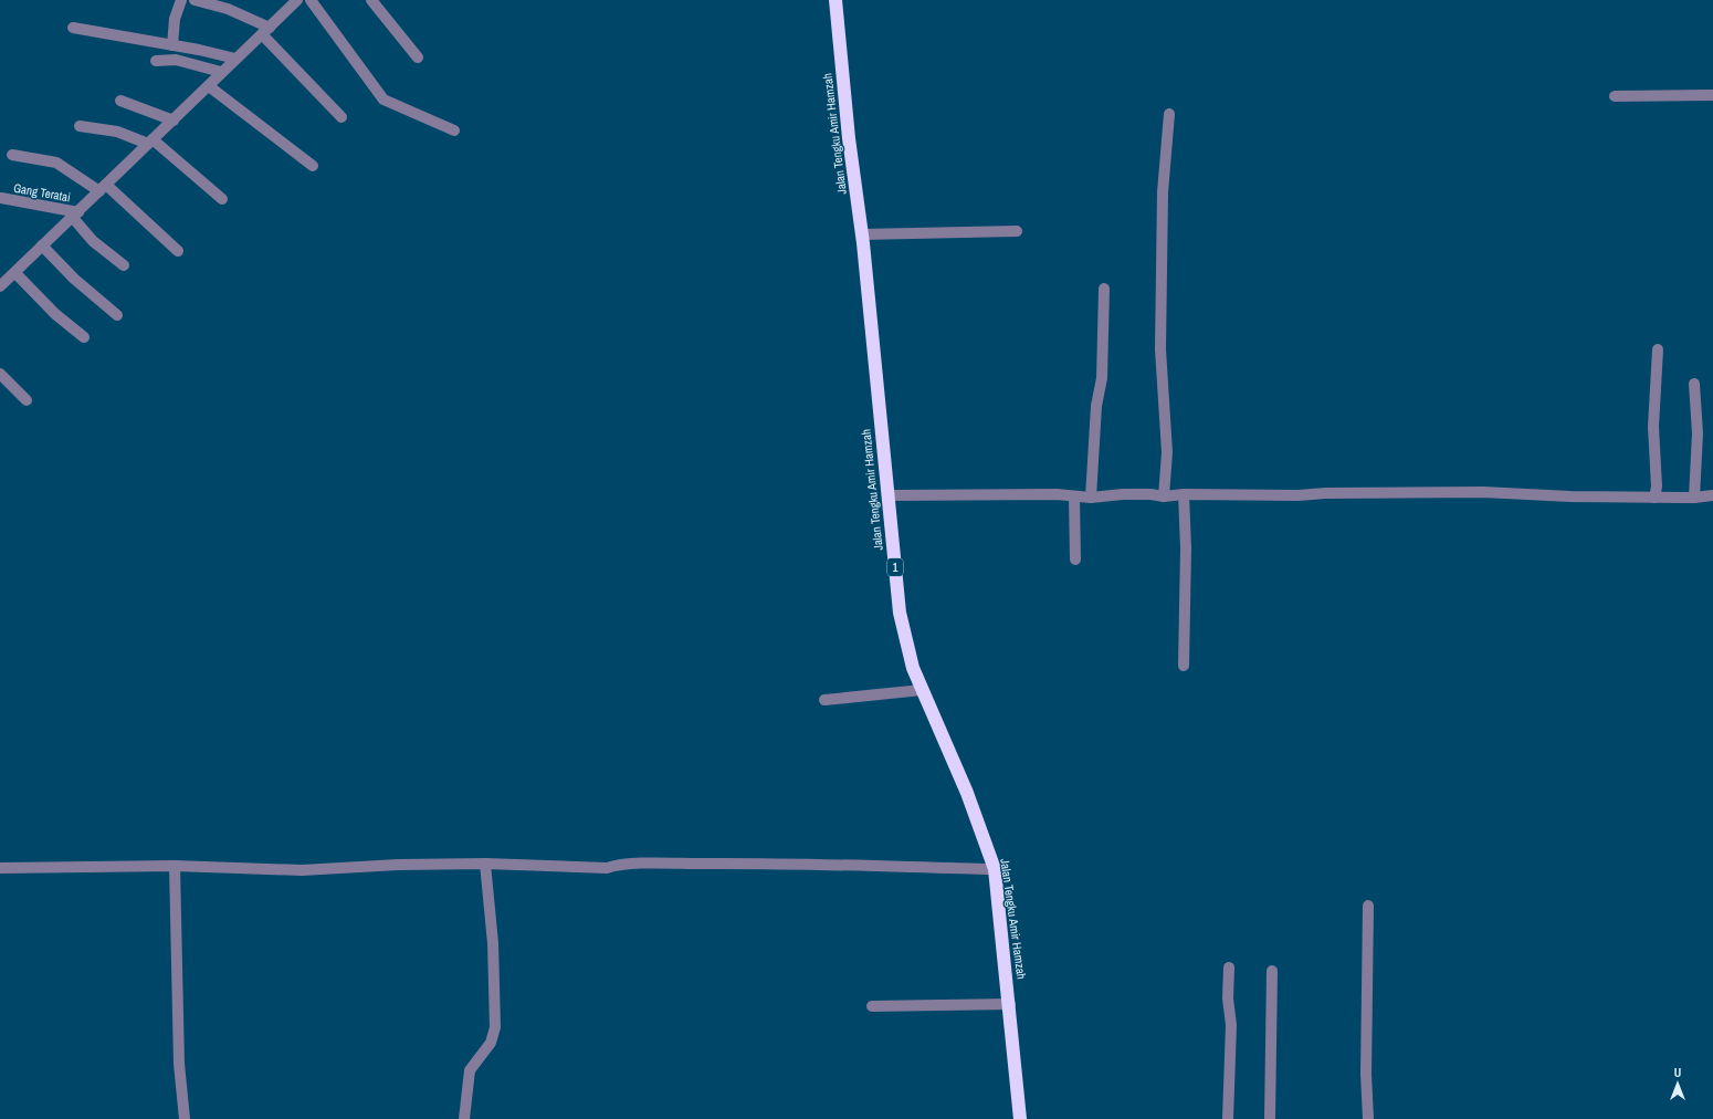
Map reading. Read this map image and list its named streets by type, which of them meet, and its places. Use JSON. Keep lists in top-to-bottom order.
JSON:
{
  "streets": {
    "highway": ["Jalan Tengku Amir Hamzah", "1"],
    "street": ["Gang Teratai"]
  },
  "north": "top"
}
